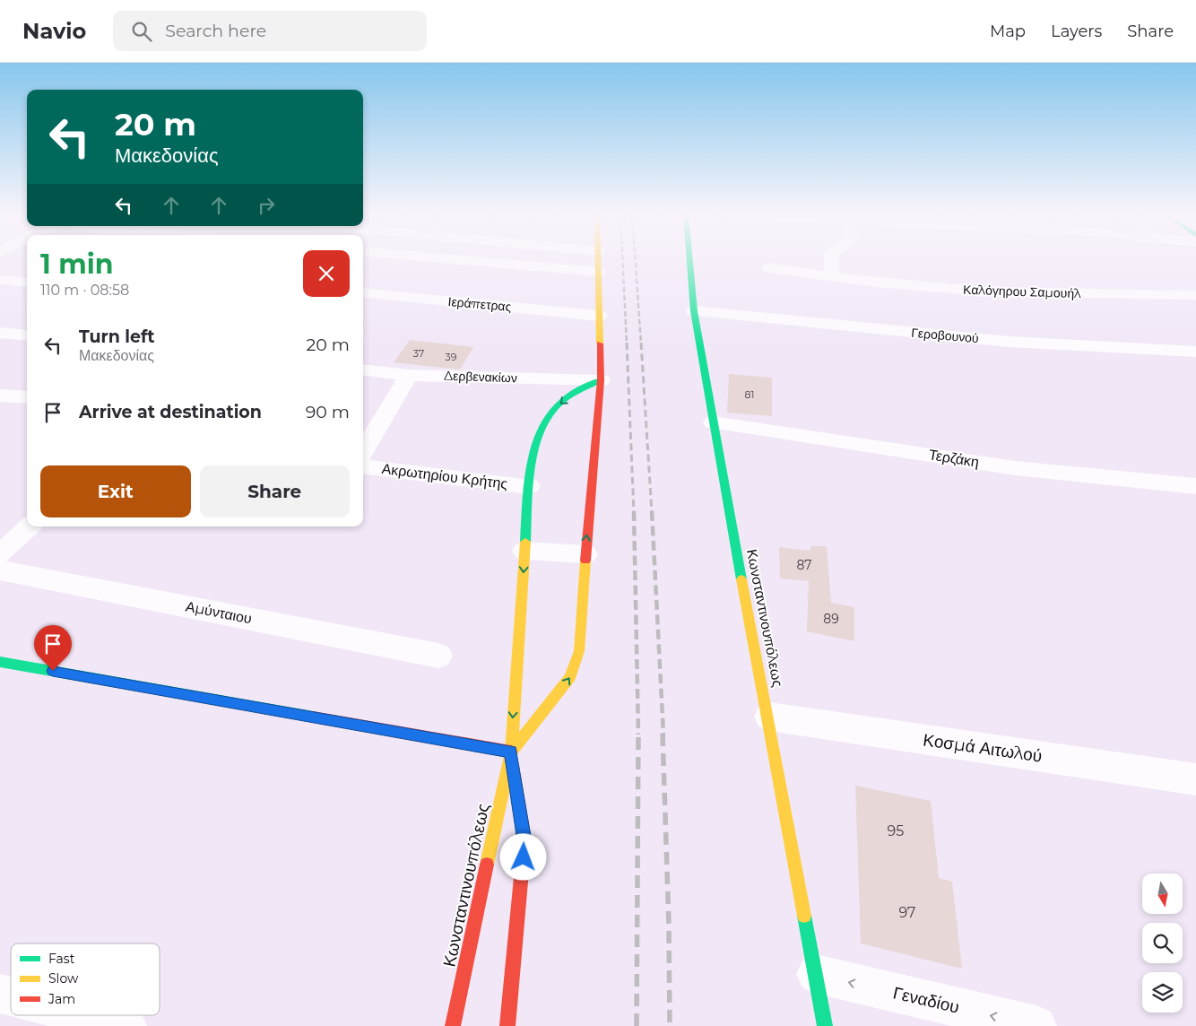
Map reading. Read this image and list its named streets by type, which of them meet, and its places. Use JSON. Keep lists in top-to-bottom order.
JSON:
{
  "streets": {
    "street": [
      "Καλόγηρου Σαμουήλ",
      "Ιεράπετρας",
      "Γεροβουνού",
      "Δερβενακίων",
      "Τερζάκη",
      "Ακρωτηρίου Κρήτης",
      "Αμύνταιου",
      "Κωνσταντινουπόλεως",
      "Κοσμά Αιτωλού",
      "Γεναδίου"
    ]
  },
  "crossings": [
    ["Ιεράπετρας", "Κωνσταντινουπόλεως"],
    ["Γεροβουνού", "Κωνσταντινουπόλεως"],
    ["Δερβενακίων", "Κωνσταντινουπόλεως"],
    ["Τερζάκη", "Κωνσταντινουπόλεως"],
    ["Ακρωτηρίου Κρήτης", "Κωνσταντινουπόλεως"],
    ["Κωνσταντινουπόλεως", "Κοσμά Αιτωλού"],
    ["Κωνσταντινουπόλεως", "Γεναδίου"]
  ],
  "one_way": ["Γεναδίου"],
  "house_numbers": [
    "37",
    "39",
    "81",
    "87",
    "89",
    "95",
    "97"
  ],
  "legend": ["Fast", "Slow", "Jam"],
  "north": "bottom",
  "page": {
    "header": "Navio",
    "search": "Search here",
    "nav": ["Map", "Layers", "Share"],
    "turn": ["20 m", "Μακεδονίας"],
    "heading": ["1 min", "110 m · 08:58"],
    "list": [
      {
        "name": "Turn left",
        "note": "Μακεδονίας",
        "value": "20 m"
      },
      {
        "name": "Arrive at destination",
        "value": "90 m"
      }
    ],
    "buttons": ["Exit", "Share"]
  }
}
